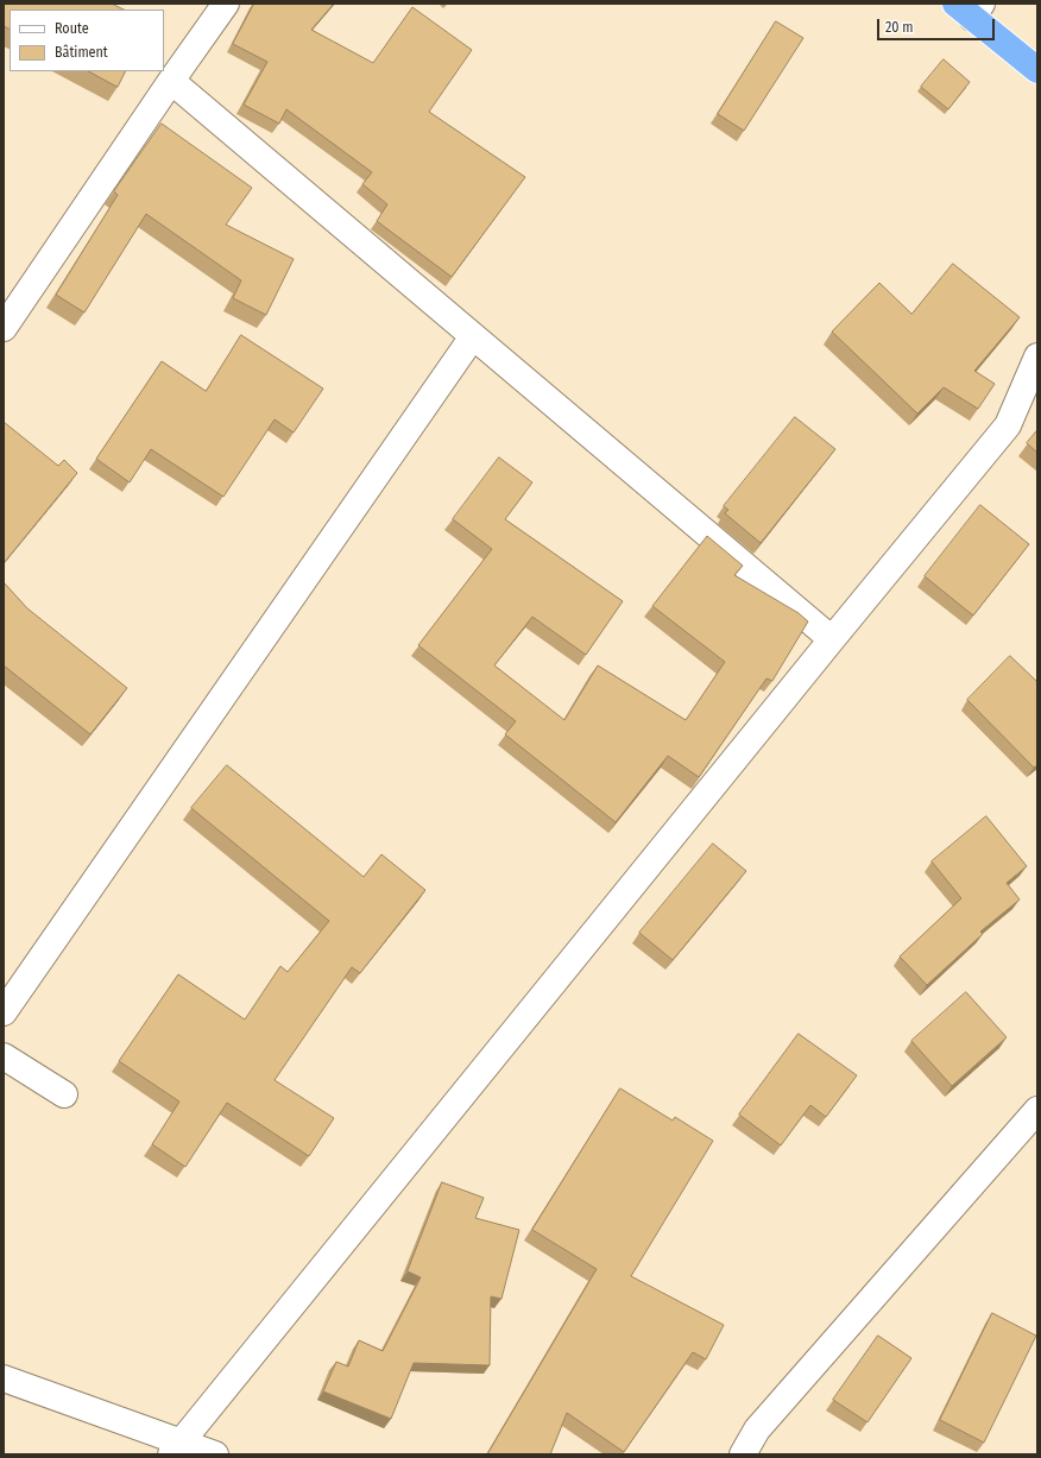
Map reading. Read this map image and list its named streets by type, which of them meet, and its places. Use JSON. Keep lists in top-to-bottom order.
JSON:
{
  "legend": ["Route", "Bâtiment"],
  "scale_bar": "20 m"
}
